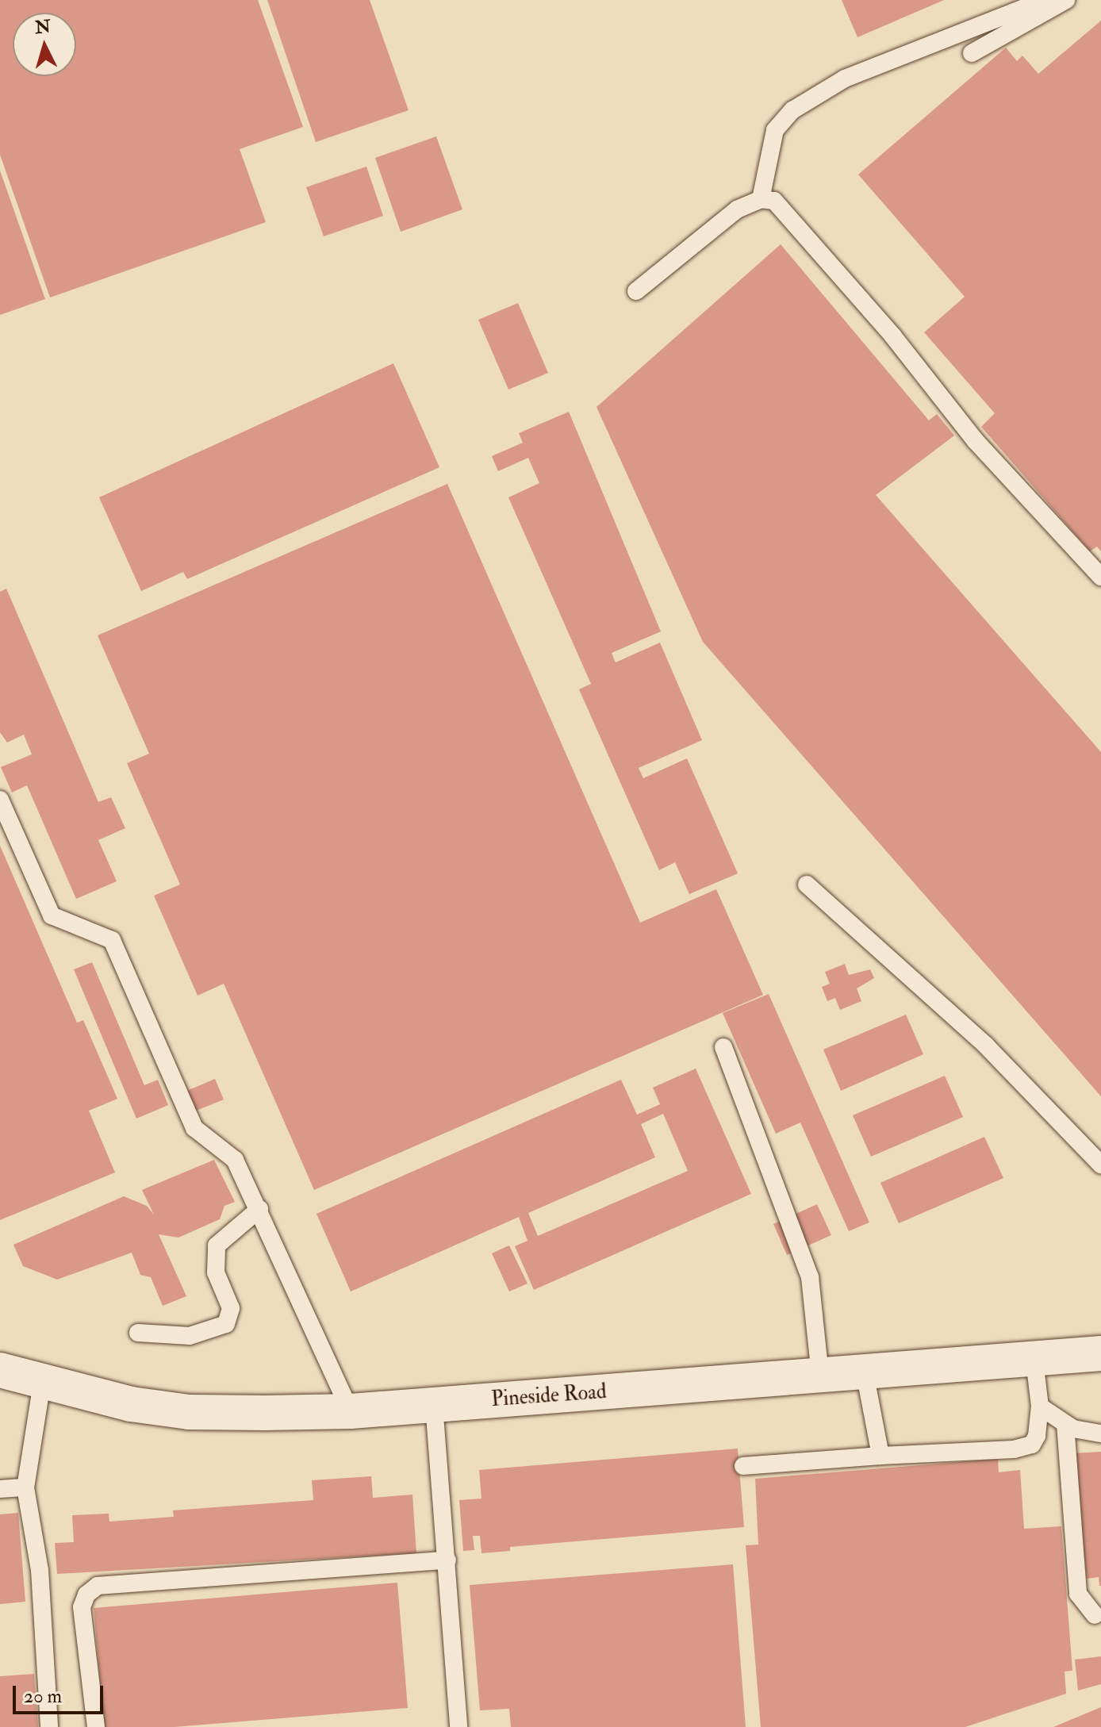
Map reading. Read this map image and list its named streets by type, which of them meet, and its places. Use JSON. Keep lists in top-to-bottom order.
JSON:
{
  "streets": {
    "street": ["Pineside Road"]
  },
  "scale_bar": "20 m",
  "north": "top"
}
